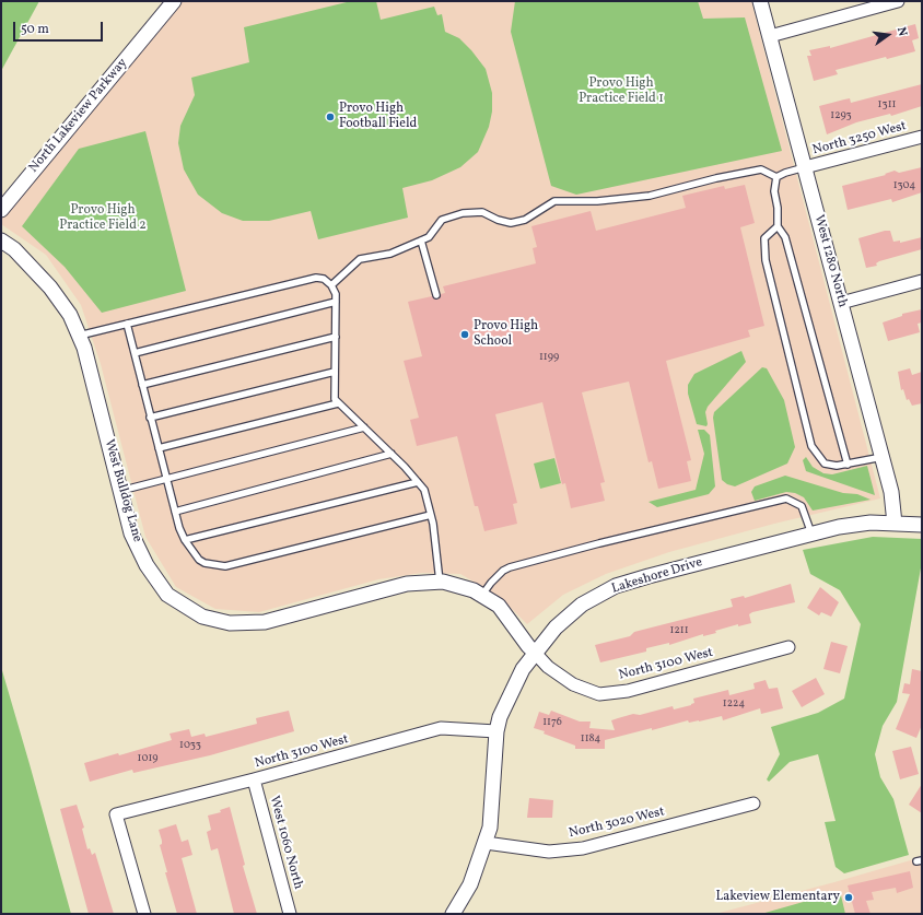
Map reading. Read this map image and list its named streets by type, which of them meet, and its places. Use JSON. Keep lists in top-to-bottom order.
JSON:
{
  "streets": {
    "street": [
      "North Lakeview Parkway",
      "North 3250 West",
      "West 1280 North",
      "West Bulldog Lane",
      "Lakeshore Drive",
      "North 3100 West",
      "North 3020 West",
      "West 1060 North"
    ]
  },
  "crossings": [
    ["North 3250 West", "West 1280 North"],
    ["West 1280 North", "Lakeshore Drive"],
    ["West Bulldog Lane", "Lakeshore Drive"],
    ["West Bulldog Lane", "North 3100 West"],
    ["Lakeshore Drive", "North 3100 West"],
    ["Lakeshore Drive", "North 3020 West"],
    ["North 3100 West", "West 1060 North"]
  ],
  "parks": ["Provo High Practice Field 1", "Provo High Practice Field 2"],
  "places": ["Provo High Football Field", "Provo High School", "Lakeview Elementary"],
  "house_numbers": [
    "1311",
    "1293",
    "1304",
    "1199",
    "1211",
    "1224",
    "1176",
    "1184",
    "1033",
    "1019"
  ],
  "scale_bar": "50 m",
  "north": "right"
}
